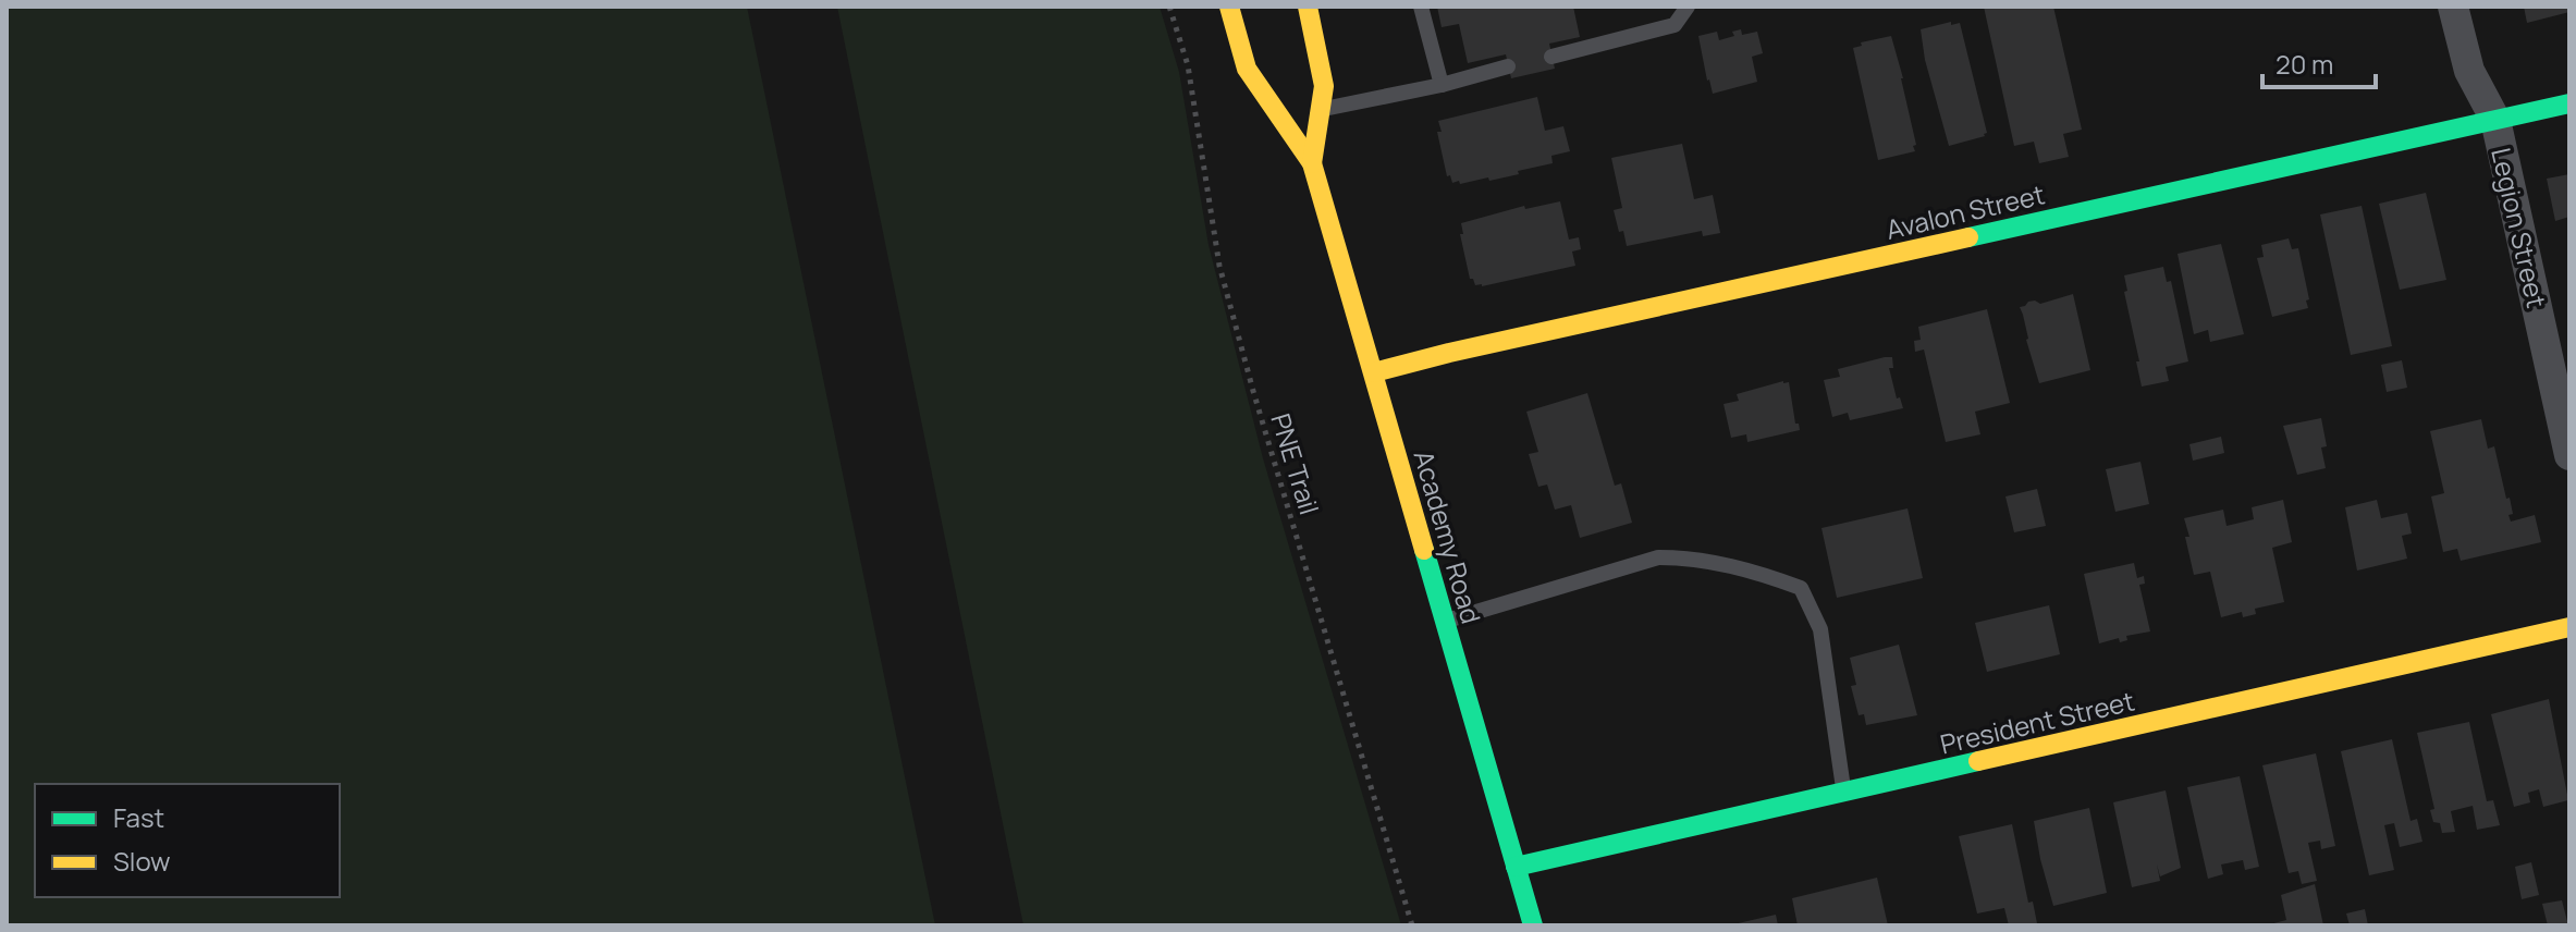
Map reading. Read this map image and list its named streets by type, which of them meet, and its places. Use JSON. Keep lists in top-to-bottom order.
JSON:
{
  "streets": {
    "street": [
      "Avalon Street",
      "Legion Street",
      "Academy Road",
      "President Street"
    ],
    "path": ["PNE Trail"]
  },
  "crossings": [
    ["Avalon Street", "Legion Street"],
    ["Avalon Street", "Academy Road"],
    ["Academy Road", "President Street"]
  ],
  "legend": ["Fast", "Slow"],
  "scale_bar": "20 m"
}
